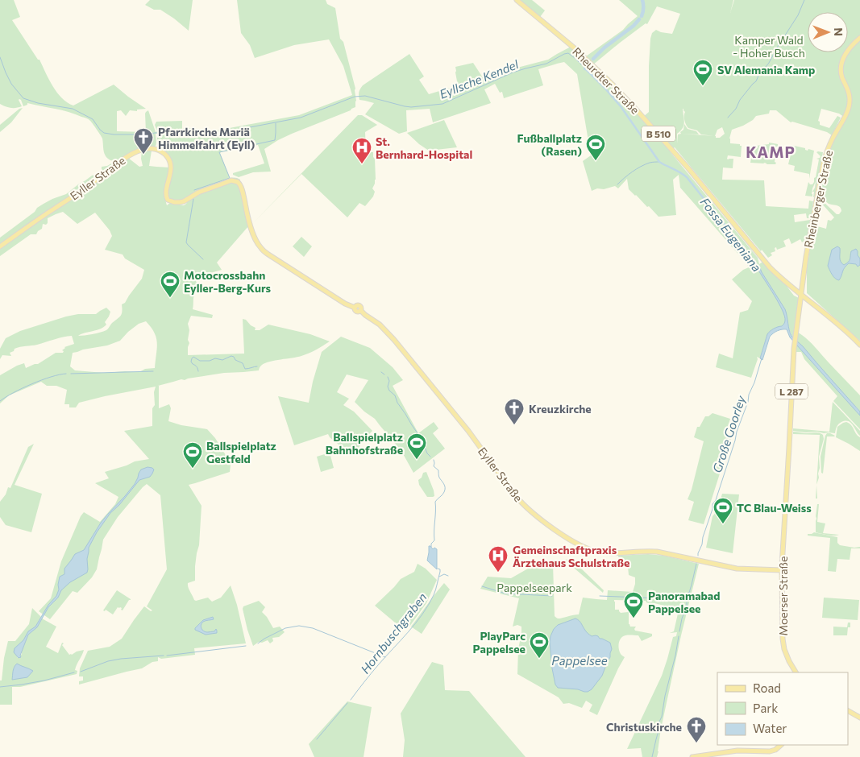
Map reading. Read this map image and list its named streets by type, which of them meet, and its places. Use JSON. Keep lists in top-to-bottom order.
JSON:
{
  "streets": {
    "main road": [
      "Rheurdter Straße",
      "B 510",
      "Eyller Straße",
      "Rheinberger Straße",
      "L 287",
      "Moerser Straße"
    ]
  },
  "crossings": [
    ["Rheurdter Straße", "B 510"],
    ["Rheurdter Straße", "Rheinberger Straße"],
    ["Rheurdter Straße", "Moerser Straße"],
    ["B 510", "Rheinberger Straße"],
    ["B 510", "Moerser Straße"],
    ["Eyller Straße", "Moerser Straße"],
    ["Rheinberger Straße", "Moerser Straße"]
  ],
  "districts": ["KAMP"],
  "water": [
    "Eyllsche Kendel",
    "Fossa Eugeniana",
    "Große Goorley",
    "Hornbuschgraben",
    "Pappelsee"
  ],
  "parks": ["Kamper Wald - Hoher Busch", "Pappelseepark"],
  "places": {
    "sports": [
      "SV Alemania Kamp",
      "Fußballplatz (Rasen)",
      "Motocrossbahn Eyller-Berg-Kurs",
      "Ballspielplatz Bahnhofstraße",
      "Ballspielplatz Gestfeld",
      "TC Blau-Weiss",
      "Panoramabad Pappelsee",
      "PlayParc Pappelsee"
    ],
    "church": ["Pfarrkirche Mariä Himmelfahrt (Eyll)", "Kreuzkirche", "Christuskirche"],
    "hospital": ["St. Bernhard-Hospital", "Gemeinschaftpraxis Ärztehaus Schulstraße"]
  },
  "legend": ["Road", "Park", "Water"],
  "north": "right"
}
